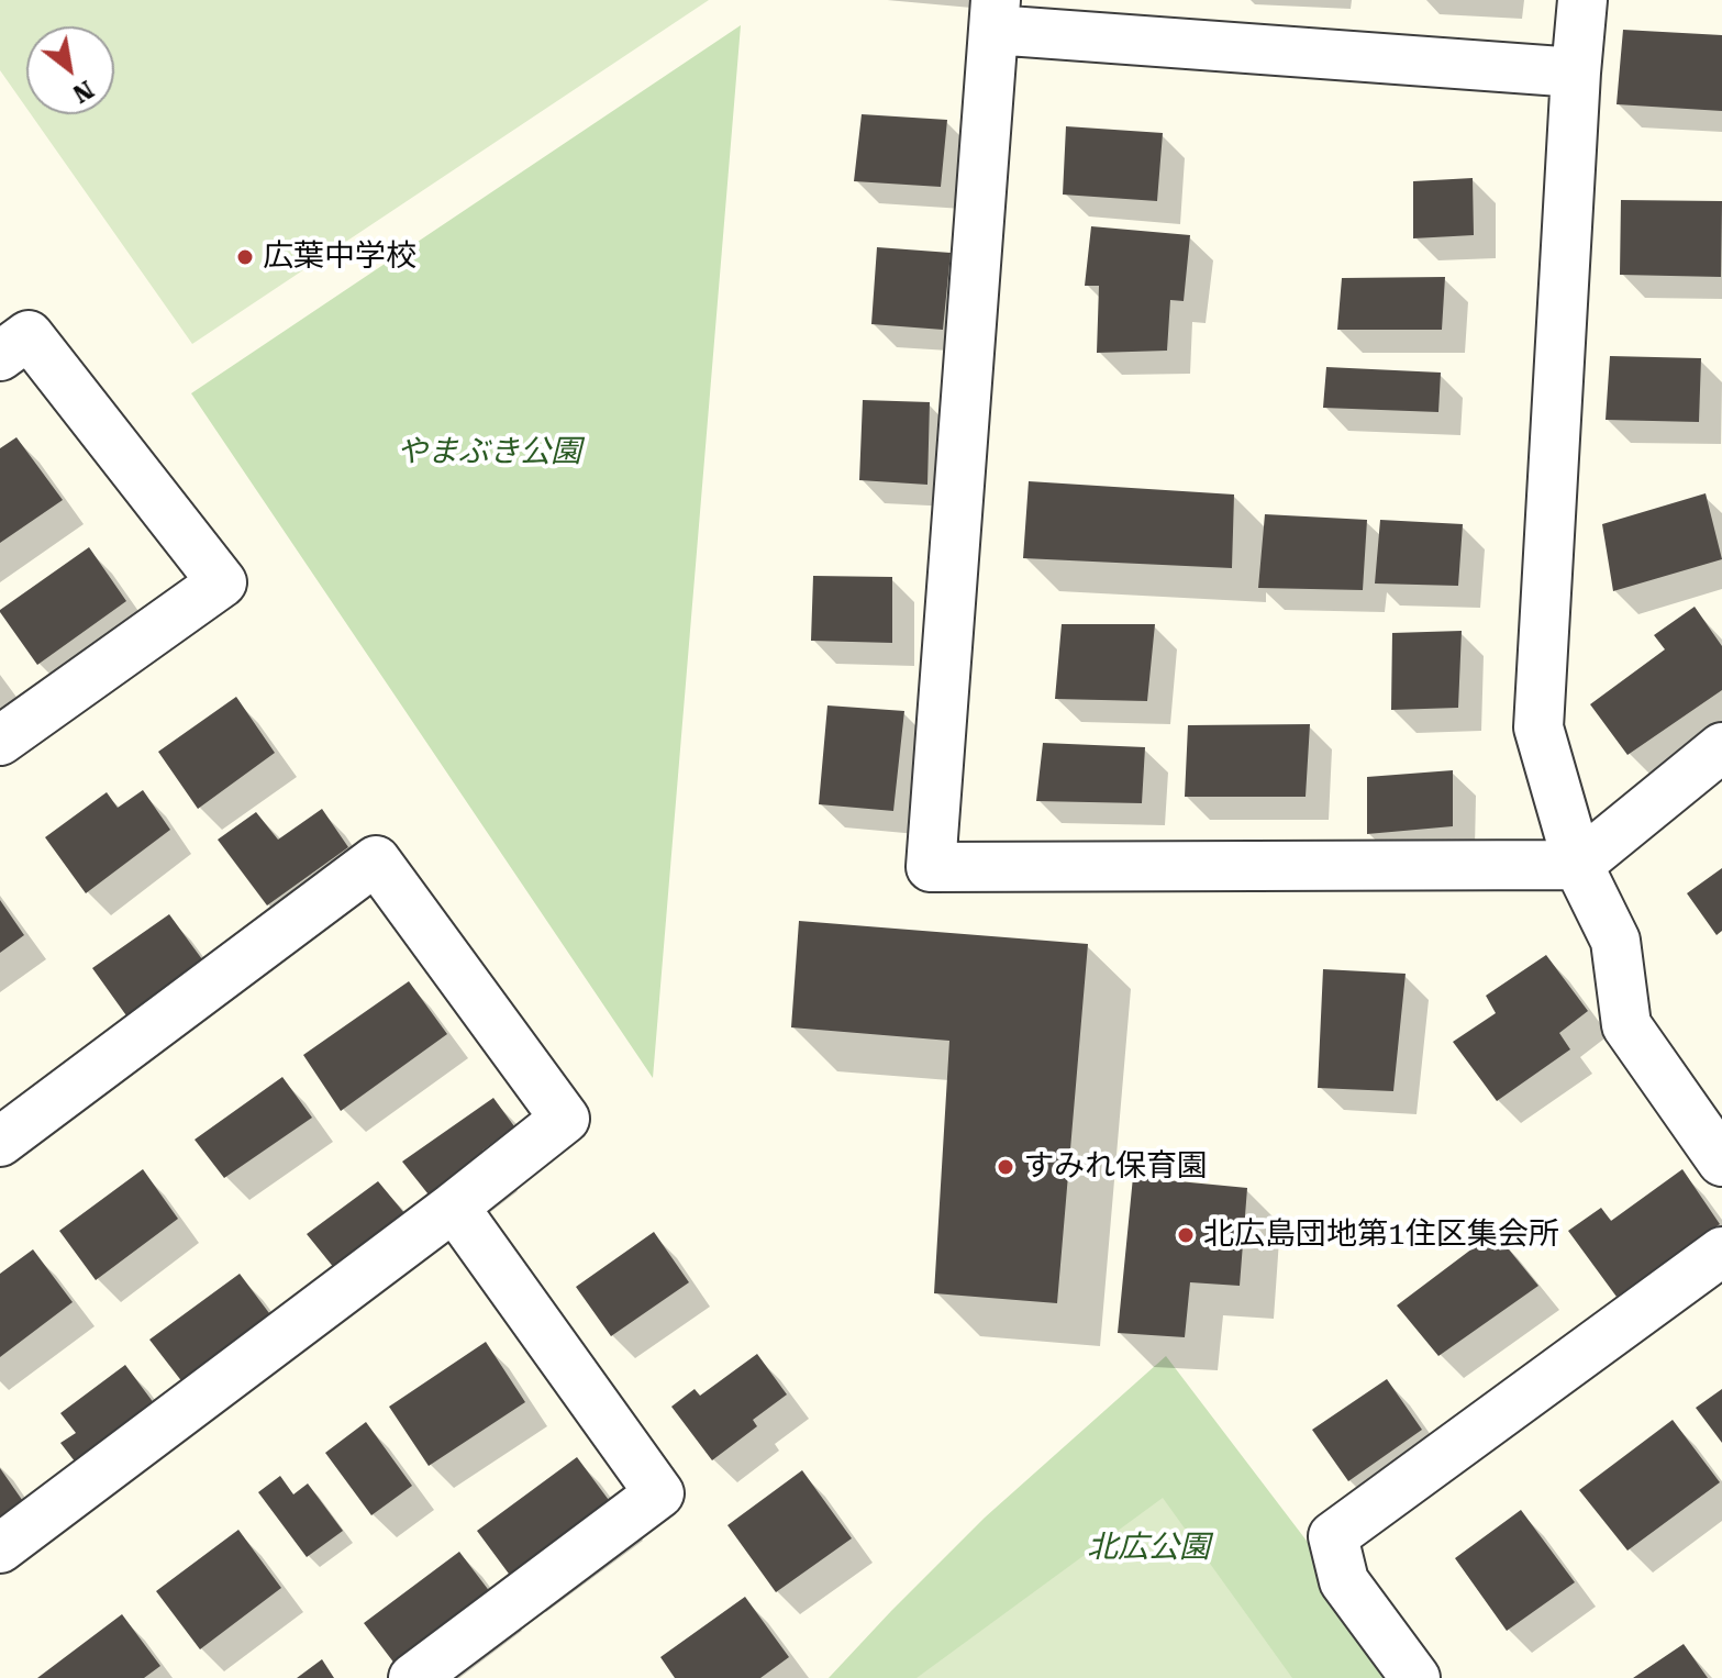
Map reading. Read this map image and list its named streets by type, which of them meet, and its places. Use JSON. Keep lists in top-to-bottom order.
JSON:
{
  "parks": ["やまぶき公園", "北広公園"],
  "places": ["広葉中学校", "すみれ保育園", "北広島団地第1住区集会所"],
  "north": "bottom right"
}
